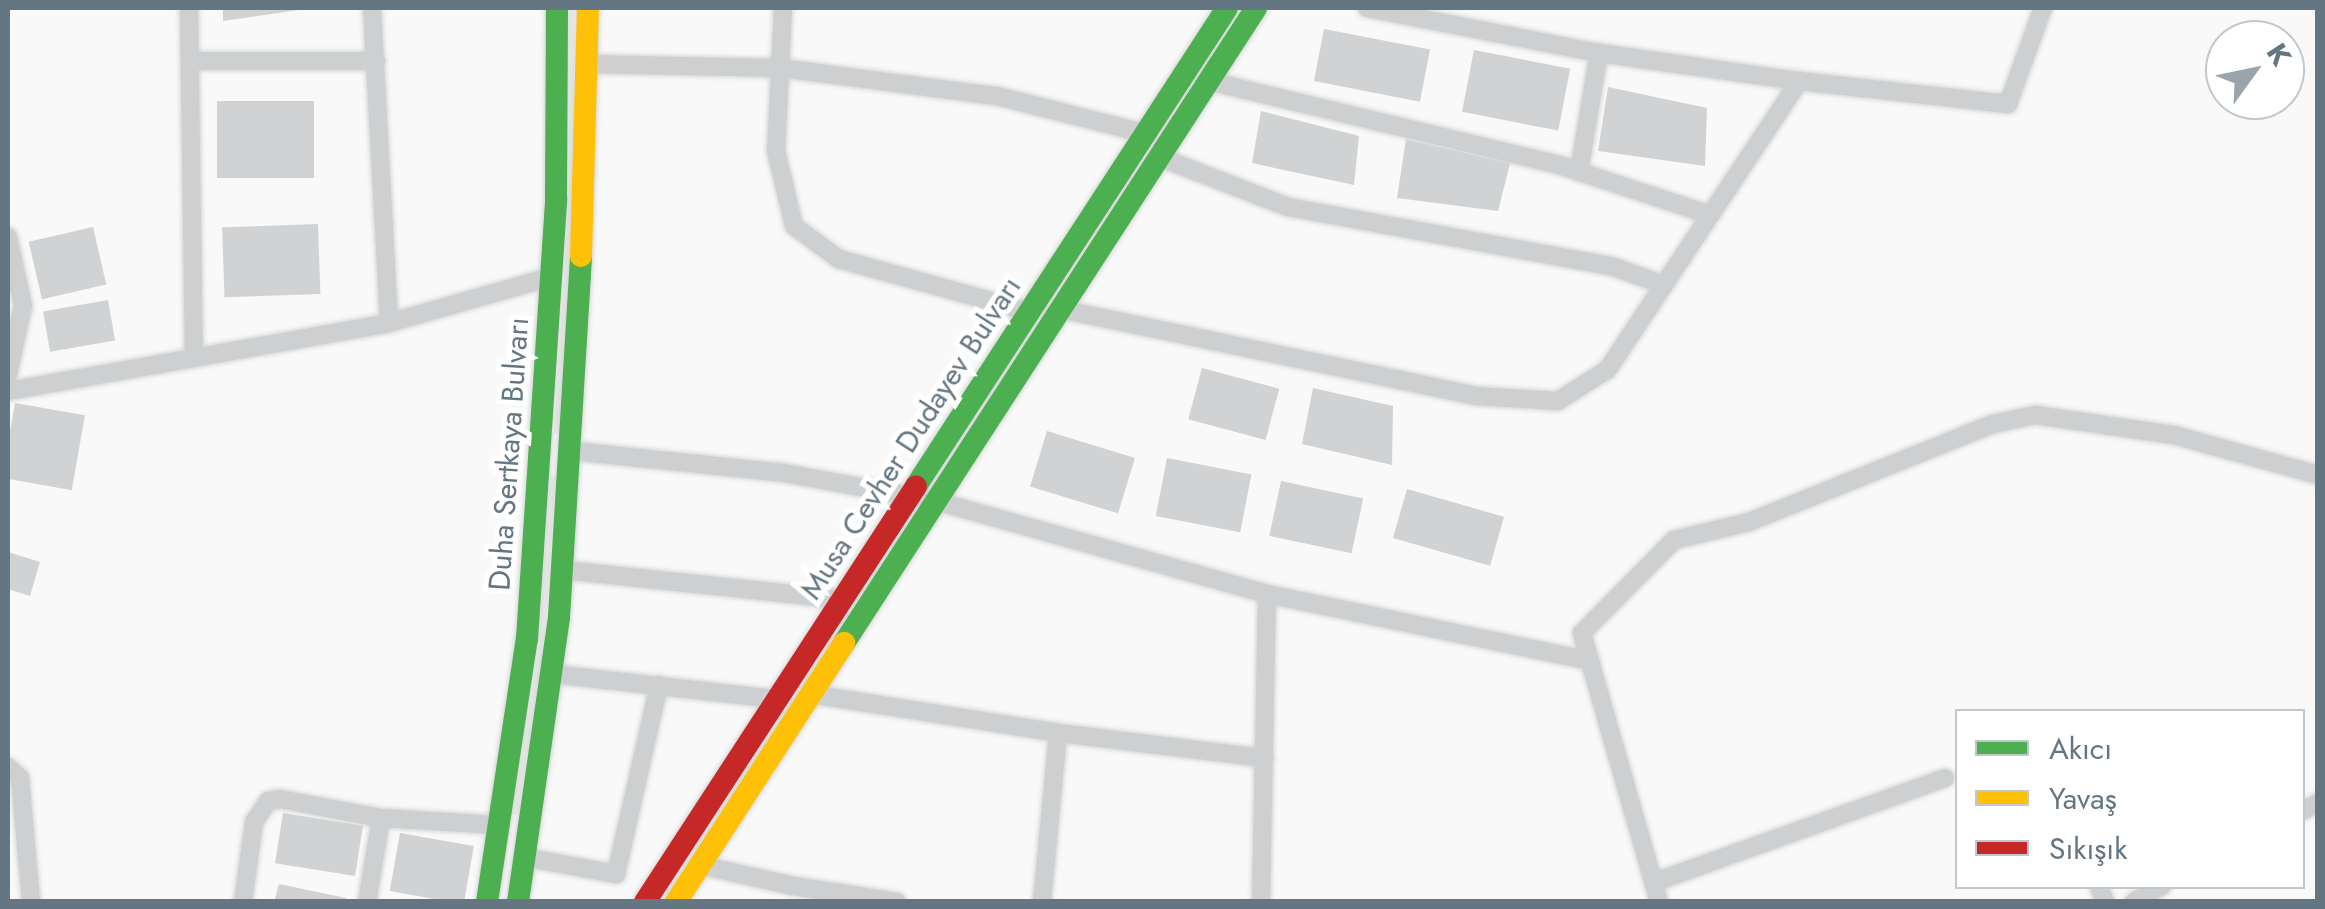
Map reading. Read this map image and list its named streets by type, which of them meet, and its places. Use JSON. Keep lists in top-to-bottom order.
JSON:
{
  "streets": {
    "main road": ["Musa Cevher Dudayev Bulvarı", "Duha Sertkaya Bulvarı"]
  },
  "legend": ["Akıcı", "Yavaş", "Sıkışık"],
  "north": "top right"
}
